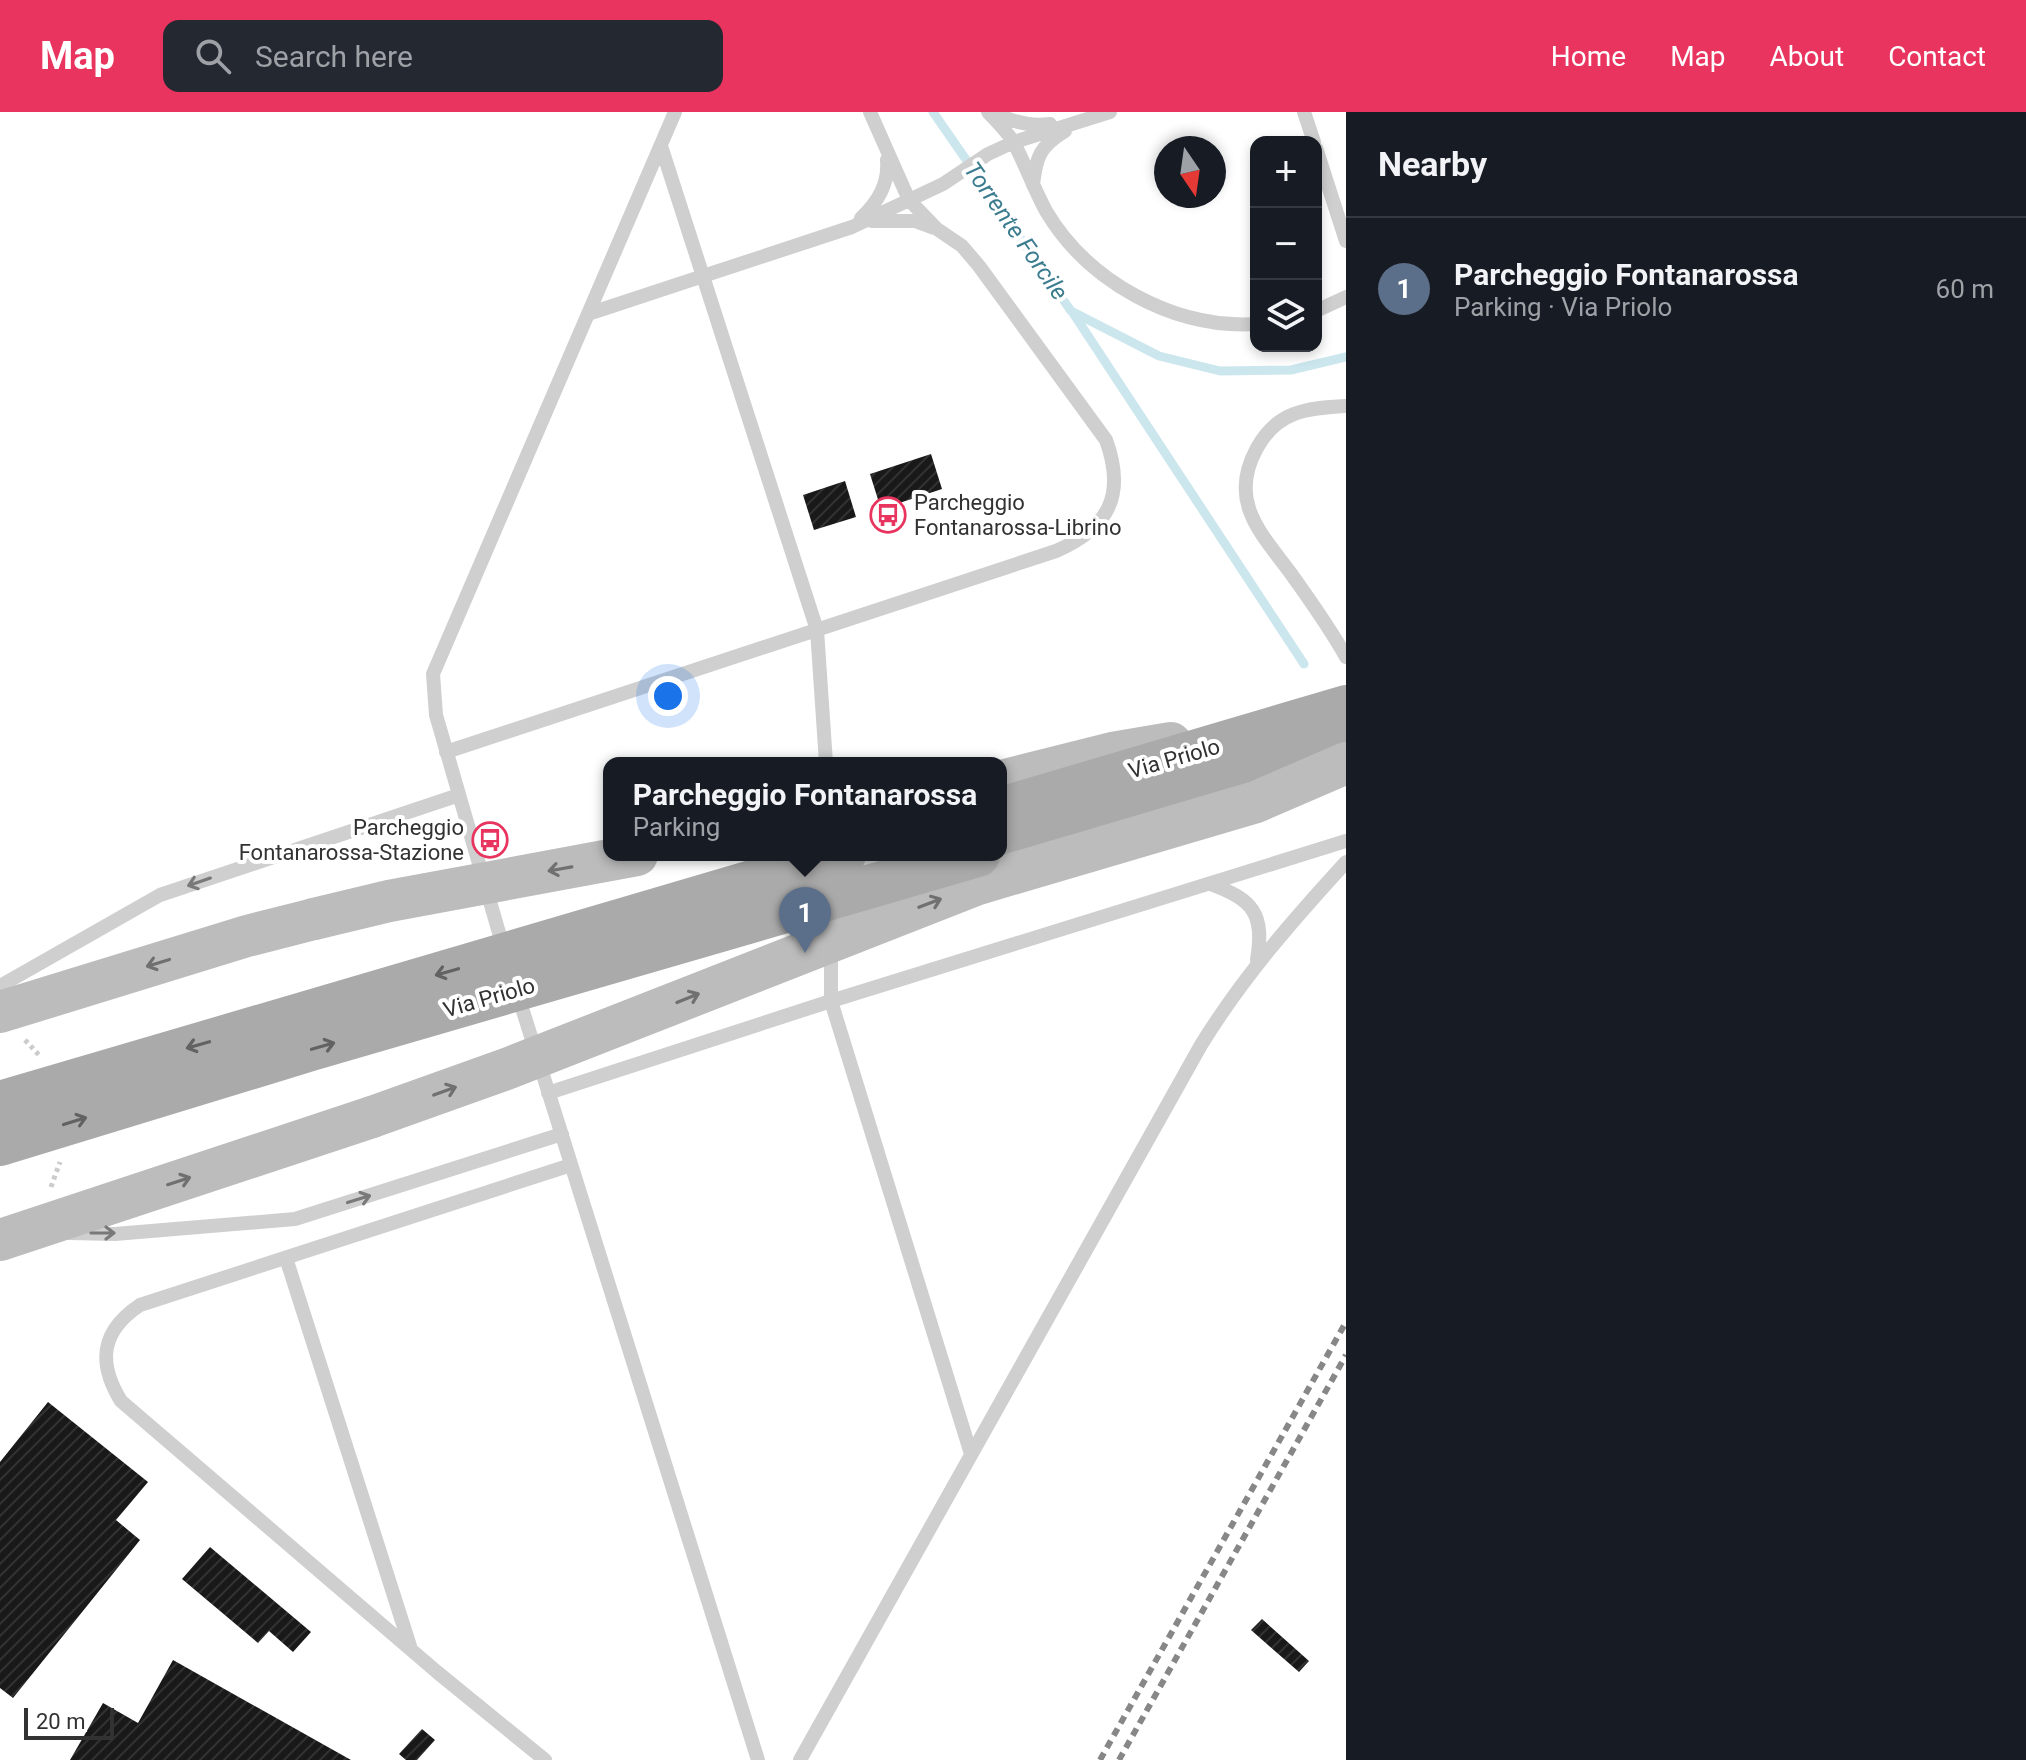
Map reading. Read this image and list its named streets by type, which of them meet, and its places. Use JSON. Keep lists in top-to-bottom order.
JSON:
{
  "streets": {
    "main road": ["Via Priolo"]
  },
  "water": ["Torrente Forcile"],
  "places": {
    "bus stop": ["Parcheggio Fontanarossa-Librino", "Parcheggio Fontanarossa-Stazione"]
  },
  "scale_bar": "20 m",
  "north": "bottom",
  "page": {
    "header": "Map",
    "search": "Search here",
    "nav": [
      "Home",
      "Map",
      "About",
      "Contact"
    ],
    "heading": "Nearby",
    "map_buttons": ["+", "−"],
    "list": [
      {
        "mark": "1",
        "name": "Parcheggio Fontanarossa",
        "note": "Parking · Via Priolo",
        "value": "60 m"
      }
    ],
    "popup": ["Parcheggio Fontanarossa", "Parking"],
    "pins": "1",
    "scale": "20 m"
  }
}
